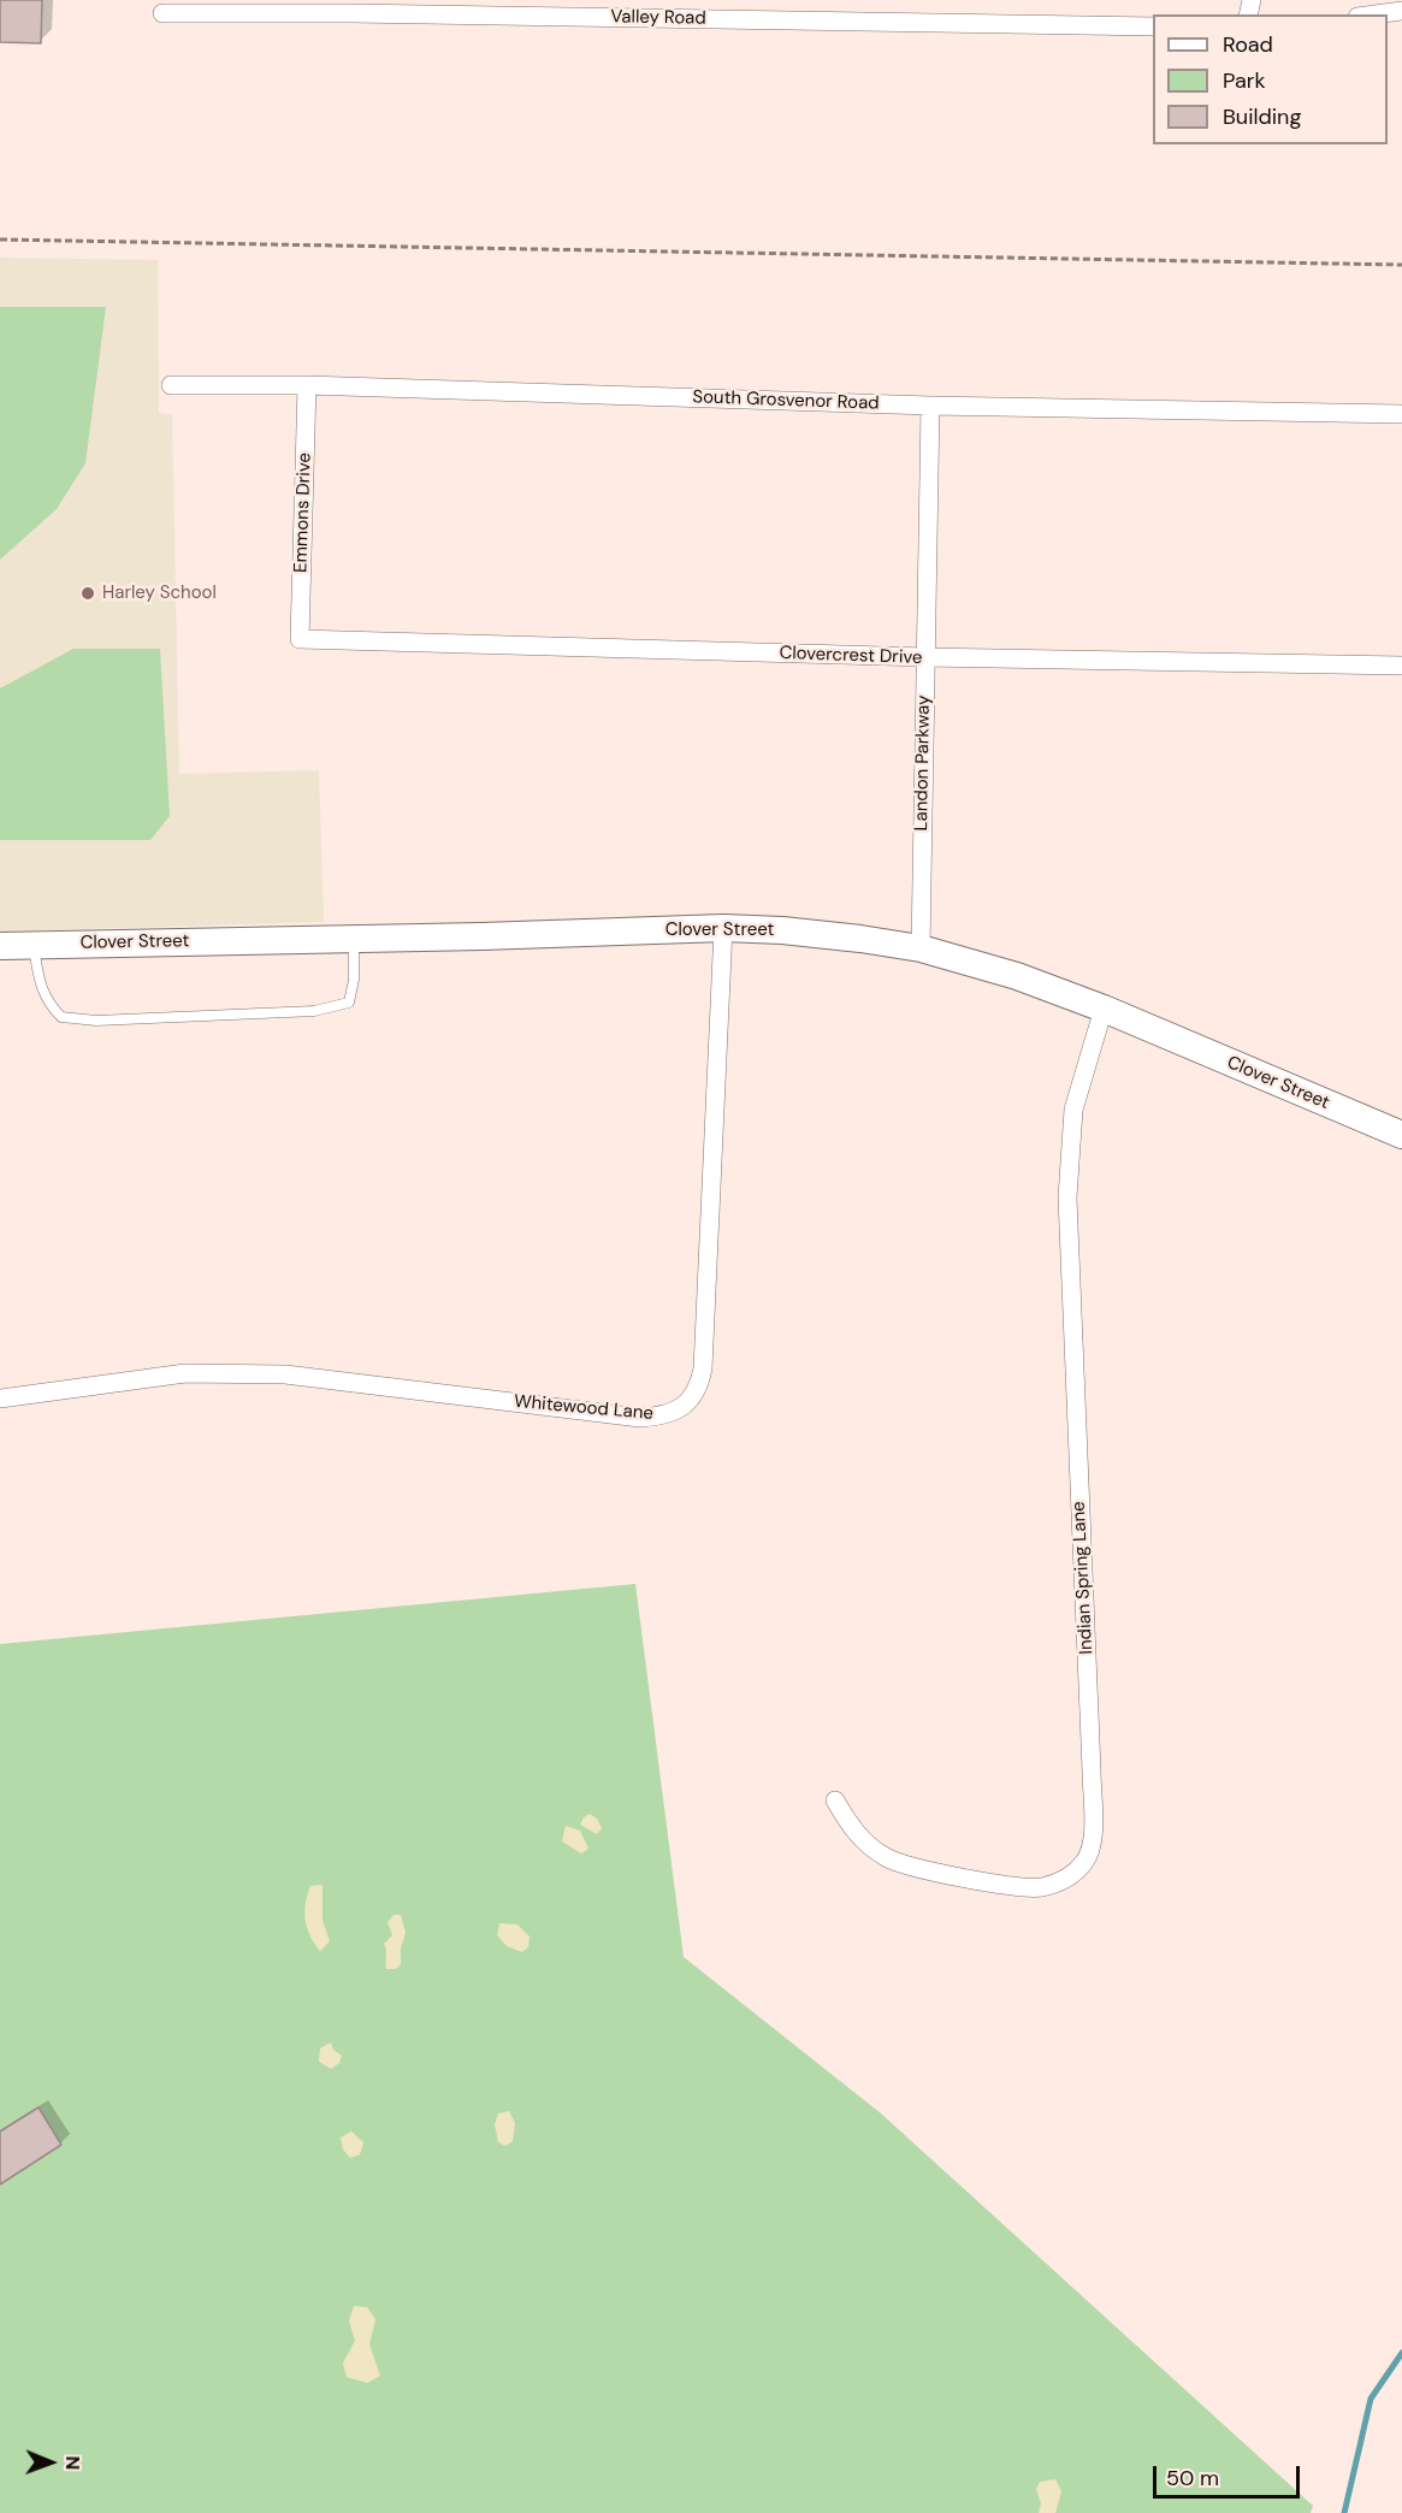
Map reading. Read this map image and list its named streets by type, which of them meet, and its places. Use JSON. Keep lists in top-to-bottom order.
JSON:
{
  "streets": {
    "main road": ["Clover Street"],
    "street": [
      "Valley Road",
      "South Grosvenor Road",
      "Emmons Drive",
      "Clovercrest Drive",
      "Landon Parkway",
      "Whitewood Lane",
      "Indian Spring Lane"
    ]
  },
  "crossings": [
    ["South Grosvenor Road", "Emmons Drive"],
    ["South Grosvenor Road", "Landon Parkway"],
    ["Emmons Drive", "Clovercrest Drive"],
    ["Clovercrest Drive", "Landon Parkway"],
    ["Landon Parkway", "Clover Street"],
    ["Clover Street", "Whitewood Lane"],
    ["Clover Street", "Indian Spring Lane"]
  ],
  "places": ["Harley School"],
  "legend": ["Road", "Park", "Building"],
  "scale_bar": "50 m",
  "north": "right"
}
